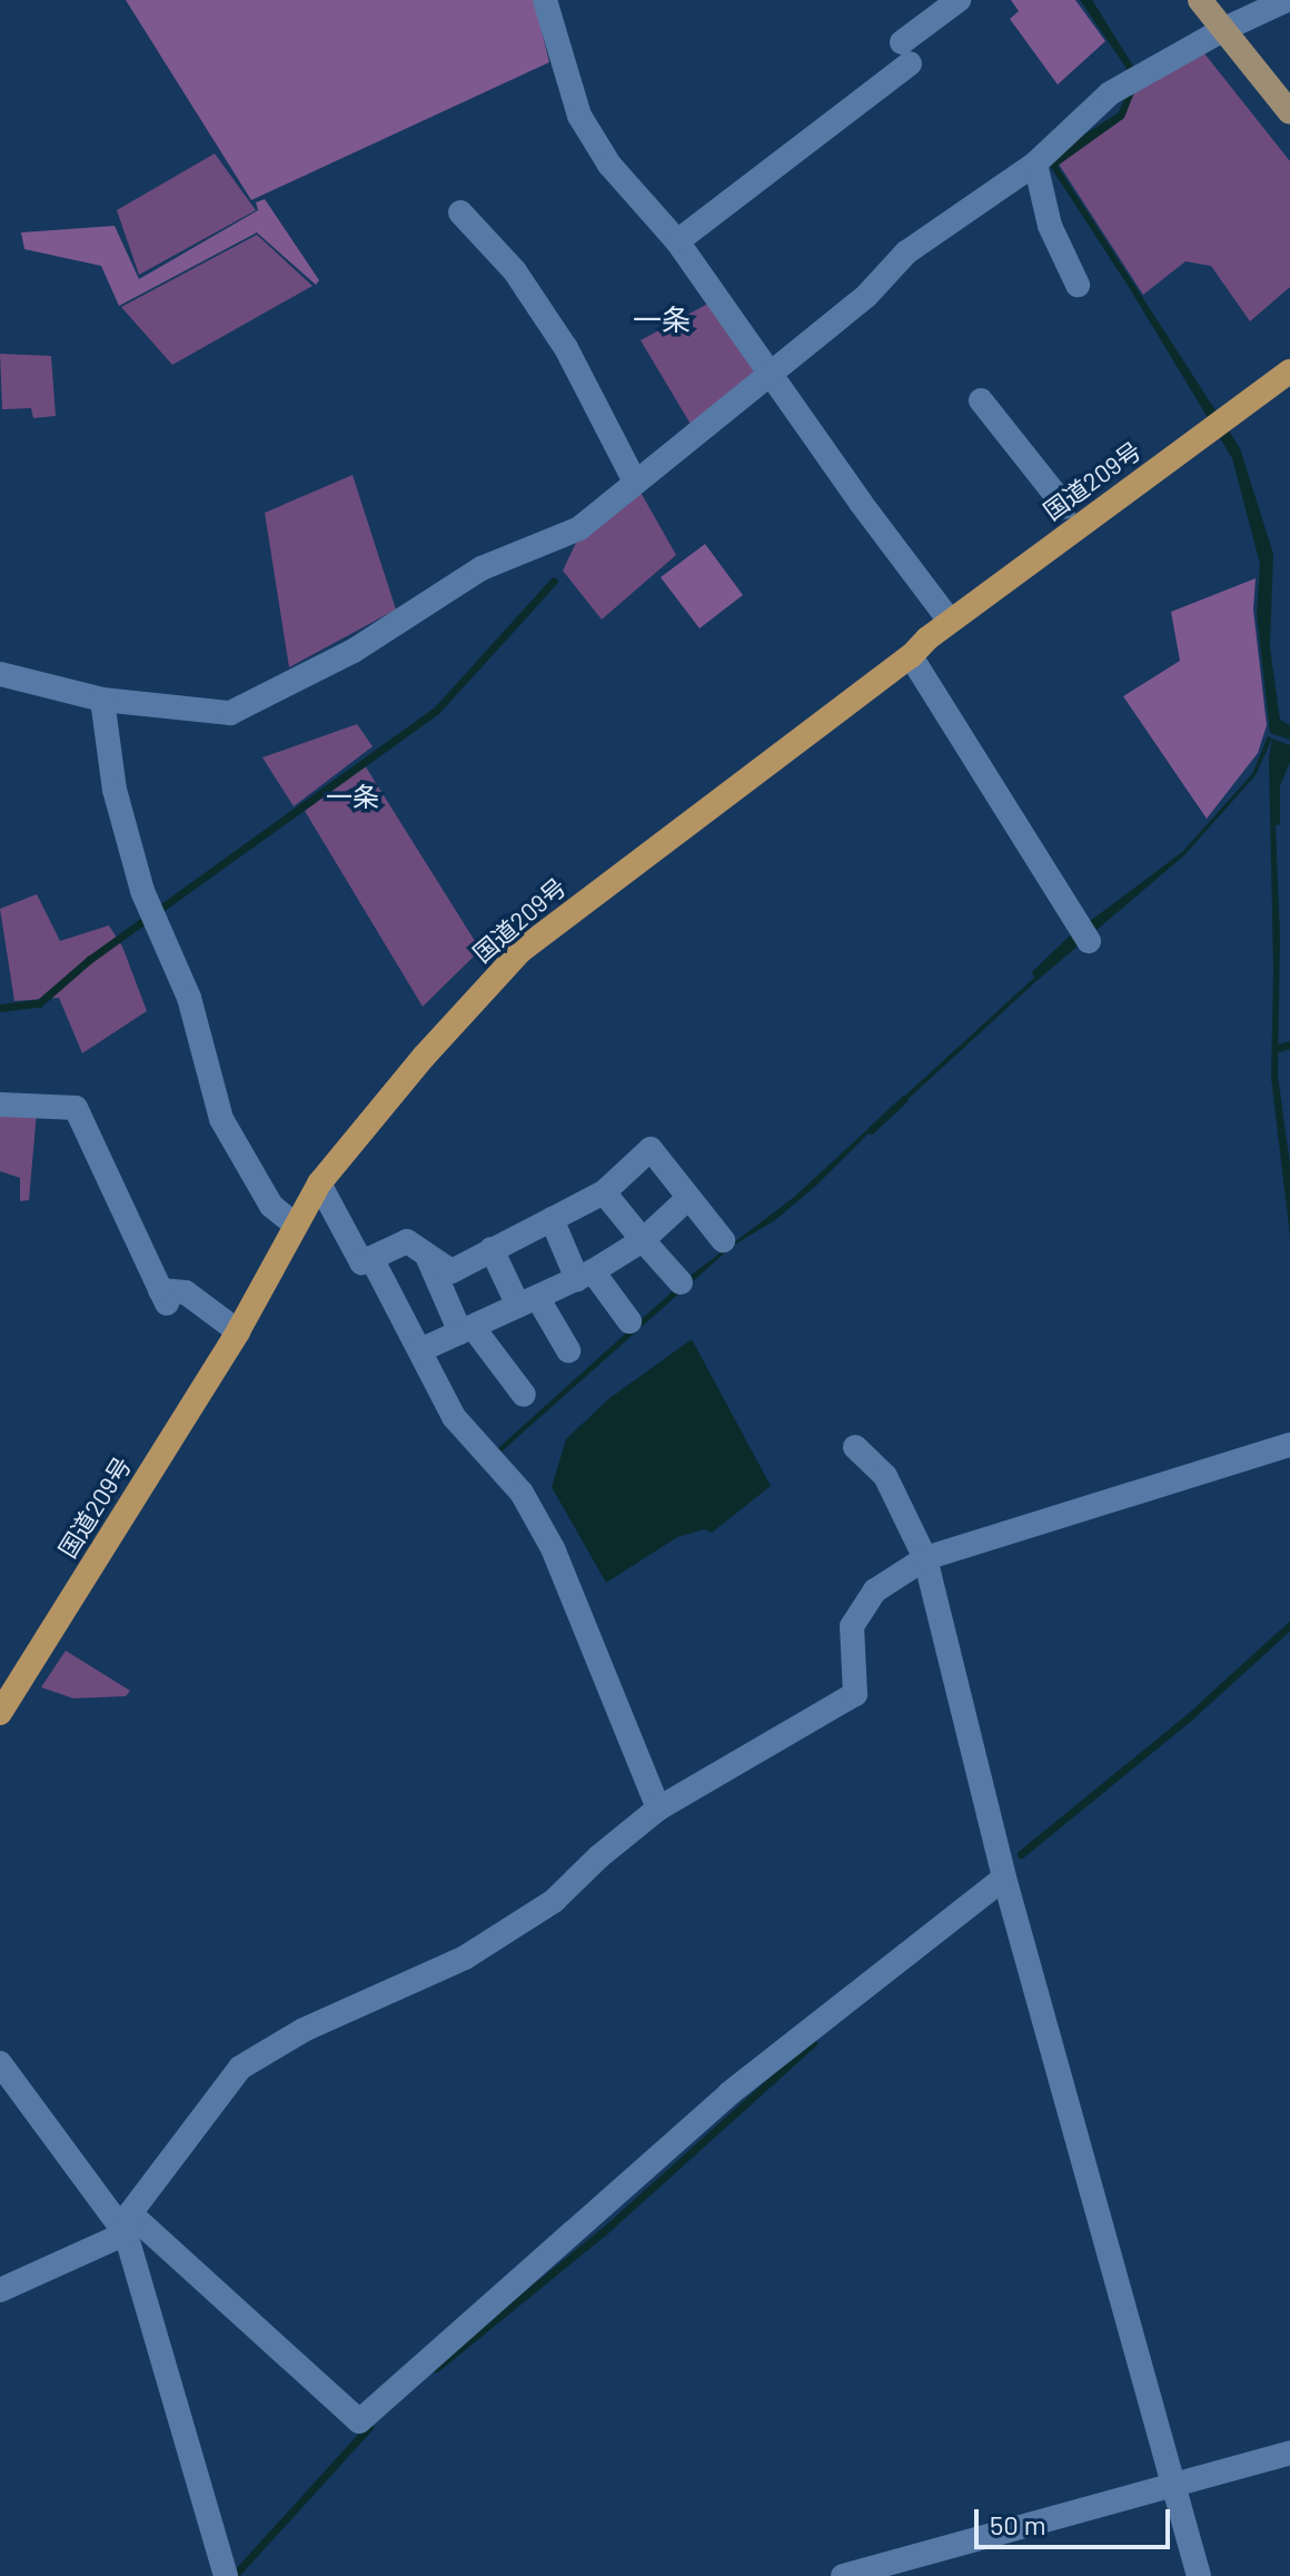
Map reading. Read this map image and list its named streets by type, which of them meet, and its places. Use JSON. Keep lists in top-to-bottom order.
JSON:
{
  "streets": {
    "highway": ["国道209号"]
  },
  "districts": ["一条", "一条"],
  "scale_bar": "50 m"
}
